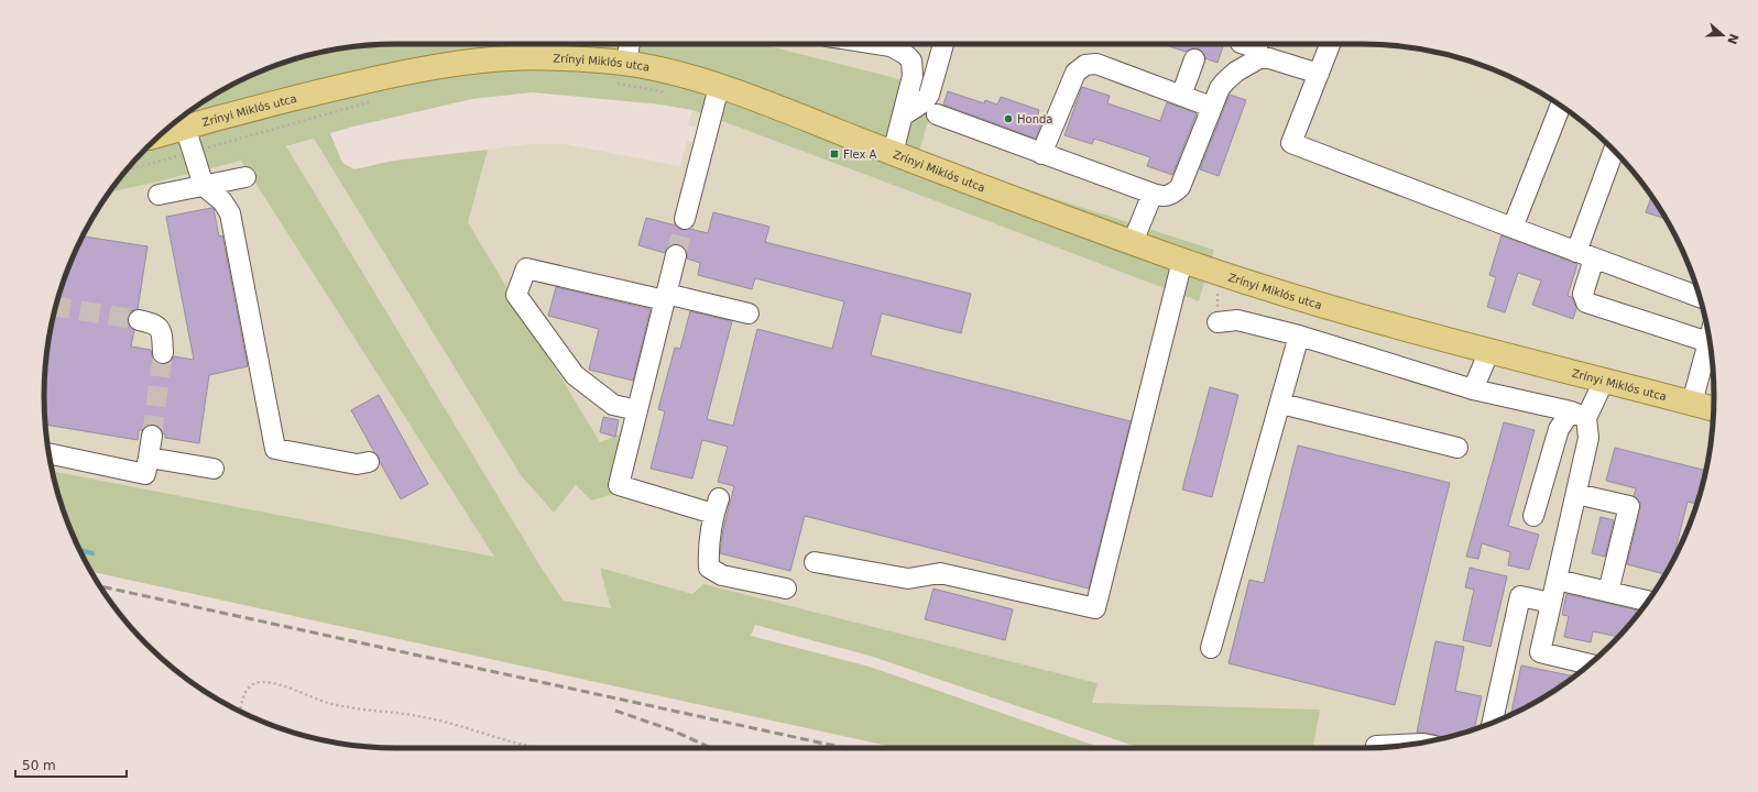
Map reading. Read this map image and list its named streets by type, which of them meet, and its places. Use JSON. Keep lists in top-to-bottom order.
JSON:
{
  "streets": {
    "main road": ["Zrínyi Miklós utca"]
  },
  "places": {
    "other": ["Honda"],
    "transit": ["Flex A"]
  },
  "scale_bar": "50 m",
  "north": "right"
}
